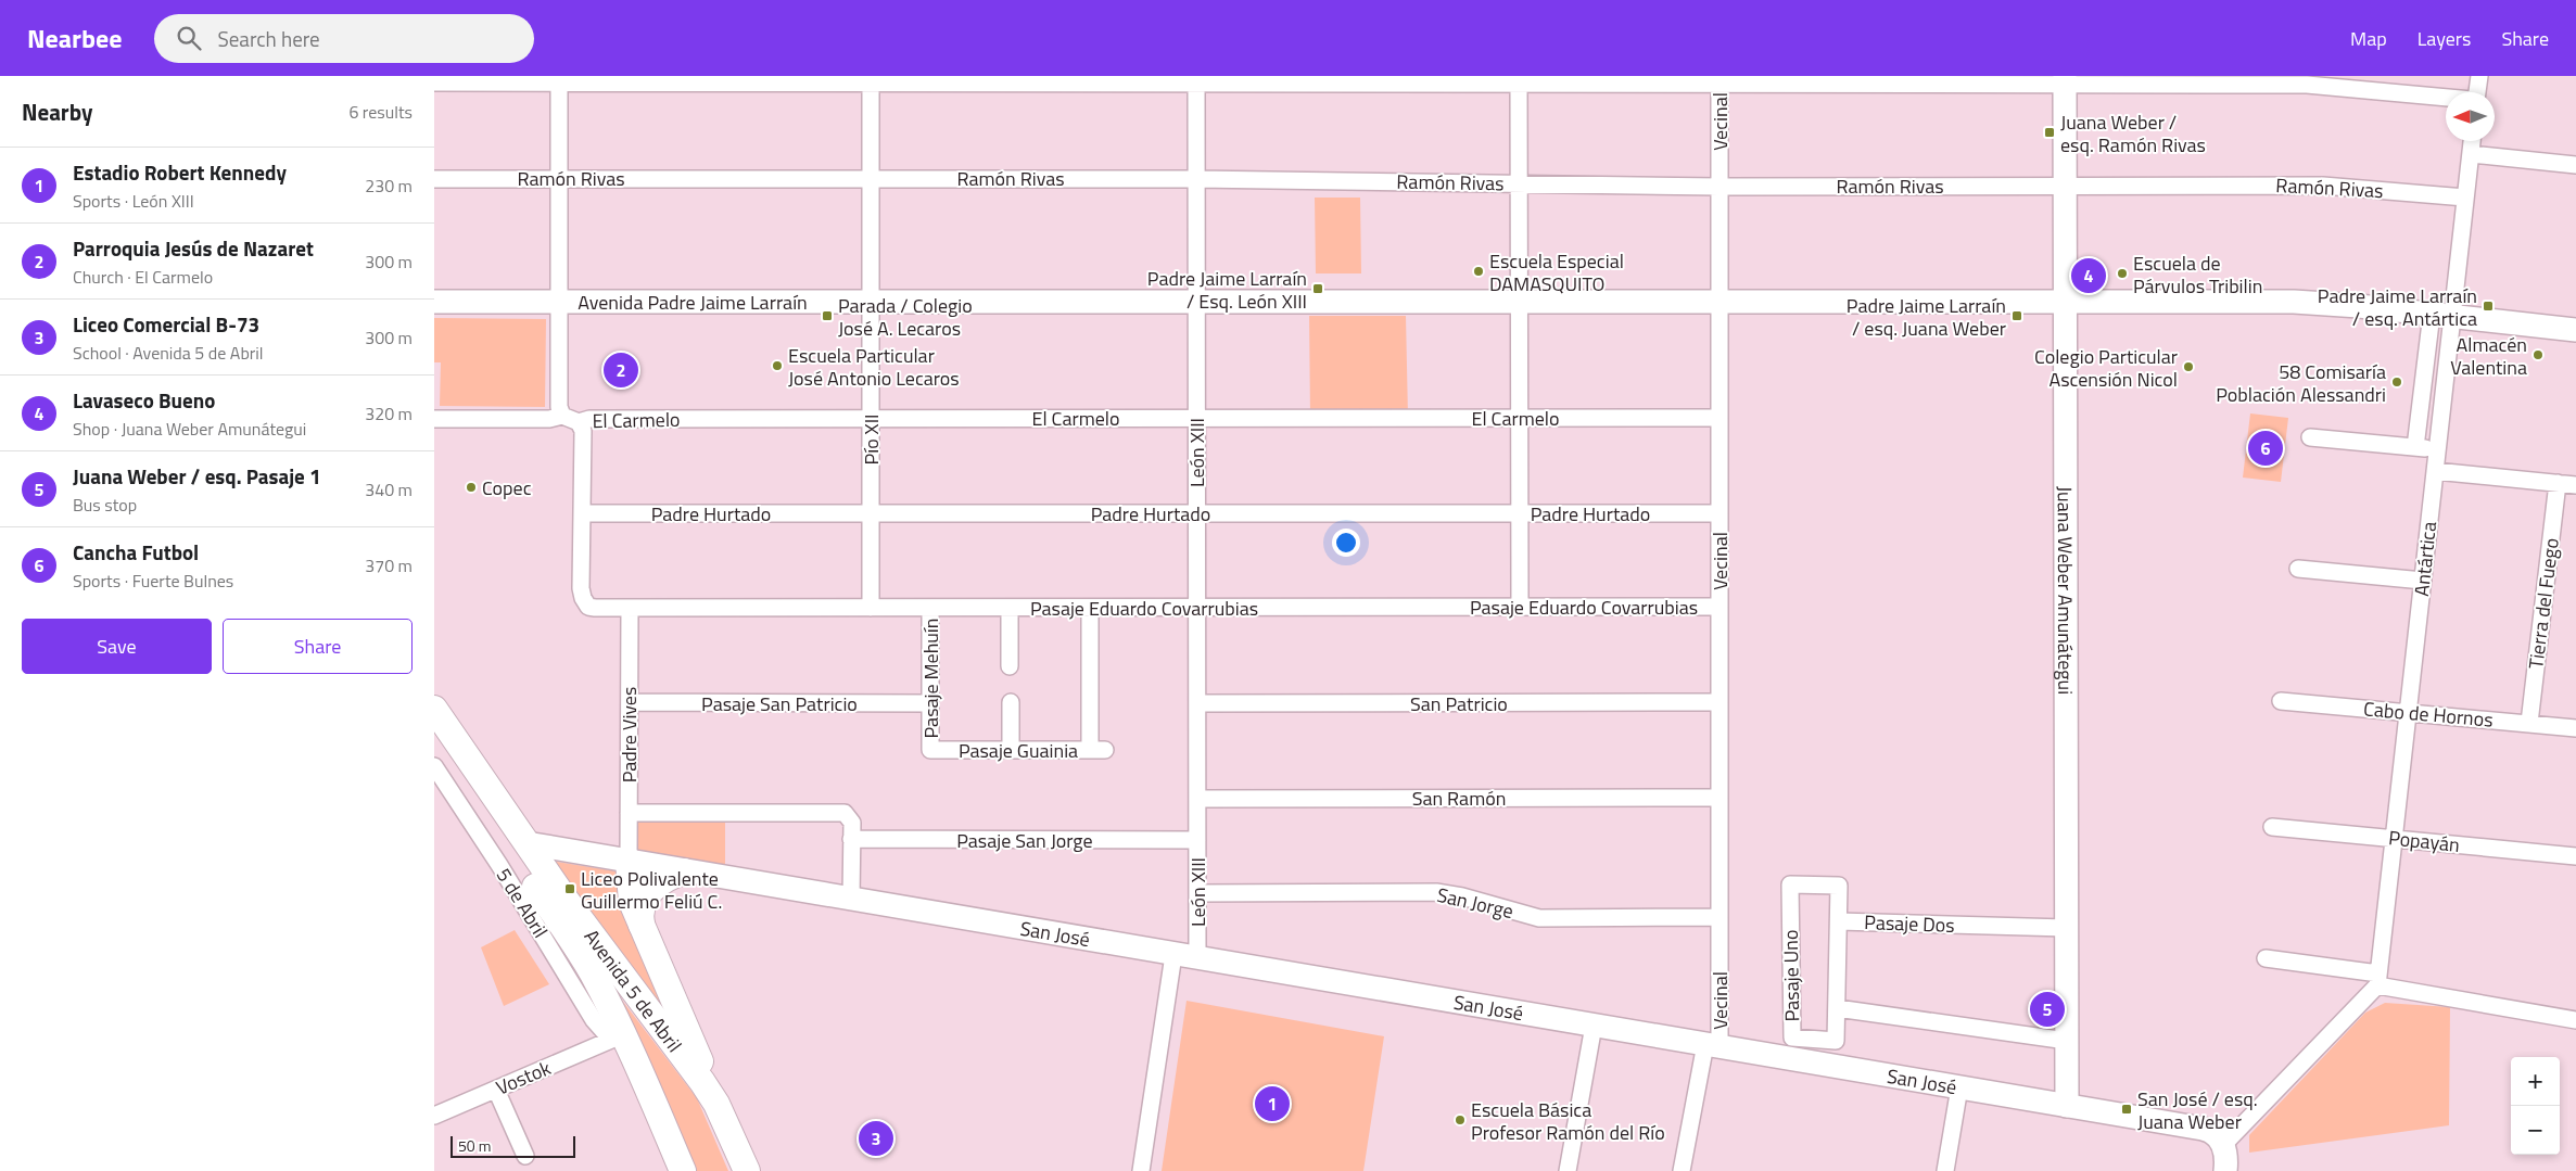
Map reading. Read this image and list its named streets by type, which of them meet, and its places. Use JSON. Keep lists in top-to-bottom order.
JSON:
{
  "streets": {
    "main road": ["Avenida 5 de Abril"],
    "street": [
      "Vecinal",
      "Ramón Rivas",
      "Avenida Padre Jaime Larraín",
      "El Carmelo",
      "Pío XII",
      "León XIII",
      "Padre Hurtado",
      "Antártica",
      "Juana Weber Amunátegui",
      "Tierra del Fuego",
      "Pasaje Eduardo Covarrubias",
      "Pasaje Mehuín",
      "Pasaje San Patricio",
      "San Patricio",
      "Cabo de Hornos",
      "Padre Vives",
      "Pasaje Guainia",
      "San Ramón",
      "Pasaje San Jorge",
      "Popayán",
      "5 de Abril",
      "San Jorge",
      "Pasaje Dos",
      "San José",
      "Pasaje Uno",
      "Vostok"
    ]
  },
  "crossings": [
    ["Vecinal", "Ramón Rivas"],
    ["Vecinal", "Avenida Padre Jaime Larraín"],
    ["Vecinal", "El Carmelo"],
    ["Vecinal", "Padre Hurtado"],
    ["Vecinal", "Pasaje Eduardo Covarrubias"],
    ["Vecinal", "San Patricio"],
    ["Vecinal", "San Ramón"],
    ["Vecinal", "San Jorge"],
    ["Vecinal", "San José"],
    ["Ramón Rivas", "Pío XII"],
    ["Ramón Rivas", "León XIII"],
    ["Ramón Rivas", "Antártica"],
    ["Ramón Rivas", "Juana Weber Amunátegui"],
    ["Avenida Padre Jaime Larraín", "Pío XII"],
    ["Avenida Padre Jaime Larraín", "León XIII"],
    ["Avenida Padre Jaime Larraín", "Antártica"],
    ["Avenida Padre Jaime Larraín", "Juana Weber Amunátegui"],
    ["El Carmelo", "Pío XII"],
    ["El Carmelo", "León XIII"],
    ["Pío XII", "Padre Hurtado"],
    ["Pío XII", "Pasaje Eduardo Covarrubias"],
    ["León XIII", "Padre Hurtado"],
    ["León XIII", "Pasaje Eduardo Covarrubias"],
    ["León XIII", "San Patricio"],
    ["León XIII", "San Ramón"],
    ["León XIII", "Pasaje San Jorge"],
    ["León XIII", "San Jorge"],
    ["León XIII", "San José"],
    ["Padre Hurtado", "Pasaje Eduardo Covarrubias"],
    ["Antártica", "Cabo de Hornos"],
    ["Antártica", "Popayán"],
    ["Juana Weber Amunátegui", "Pasaje Dos"],
    ["Juana Weber Amunátegui", "San José"],
    ["Tierra del Fuego", "Cabo de Hornos"],
    ["Pasaje Eduardo Covarrubias", "Pasaje Mehuín"],
    ["Pasaje Eduardo Covarrubias", "Padre Vives"],
    ["Pasaje Eduardo Covarrubias", "Pasaje Guainia"],
    ["Pasaje Mehuín", "Pasaje San Patricio"],
    ["Pasaje Mehuín", "Pasaje Guainia"],
    ["Pasaje San Patricio", "Padre Vives"],
    ["Padre Vives", "San José"],
    ["5 de Abril", "Avenida 5 de Abril"],
    ["5 de Abril", "Vostok"],
    ["Pasaje Dos", "Pasaje Uno"],
    ["San José", "Avenida 5 de Abril"],
    ["Avenida 5 de Abril", "Vostok"]
  ],
  "places": {
    "transit": [
      "Juana Weber / esq. Ramón Rivas",
      "Padre Jaime Larraín / Esq. León XIII",
      "Padre Jaime Larraín / esq. Antártica",
      "Parada / Colegio José A. Lecaros",
      "Padre Jaime Larraín / esq. Juana Weber",
      "Liceo Polivalente Guillermo Feliú C.",
      "San José / esq. Juana Weber"
    ],
    "other": [
      "Escuela Especial DAMASQUITO",
      "Escuela de Párvulos Tribilin",
      "Almacén Valentina",
      "Escuela Particular José Antonio Lecaros",
      "Colegio Particular Ascensión Nicol",
      "58 Comisaría Población Alessandri",
      "Copec",
      "Escuela Básica Profesor Ramón del Río"
    ]
  },
  "scale_bar": "50 m",
  "north": "left",
  "page": {
    "header": "Nearbee",
    "search": "Search here",
    "nav": ["Map", "Layers", "Share"],
    "heading": ["Nearby", "6 results"],
    "list": [
      {
        "mark": "1",
        "name": "Estadio Robert Kennedy",
        "note": "Sports · León XIII",
        "value": "230 m"
      },
      {
        "mark": "2",
        "name": "Parroquia Jesús de Nazaret",
        "note": "Church · El Carmelo",
        "value": "300 m"
      },
      {
        "mark": "3",
        "name": "Liceo Comercial B-73",
        "note": "School · Avenida 5 de Abril",
        "value": "300 m"
      },
      {
        "mark": "4",
        "name": "Lavaseco Bueno",
        "note": "Shop · Juana Weber Amunátegui",
        "value": "320 m"
      },
      {
        "mark": "5",
        "name": "Juana Weber / esq. Pasaje 1",
        "note": "Bus stop",
        "value": "340 m"
      },
      {
        "mark": "6",
        "name": "Cancha Futbol",
        "note": "Sports · Fuerte Bulnes",
        "value": "370 m"
      }
    ],
    "pins": [
      "4",
      "2",
      "6",
      "5",
      "1",
      "3"
    ],
    "buttons": ["Save", "Share"],
    "map_buttons": ["+", "−"],
    "scale": "50 m"
  }
}
